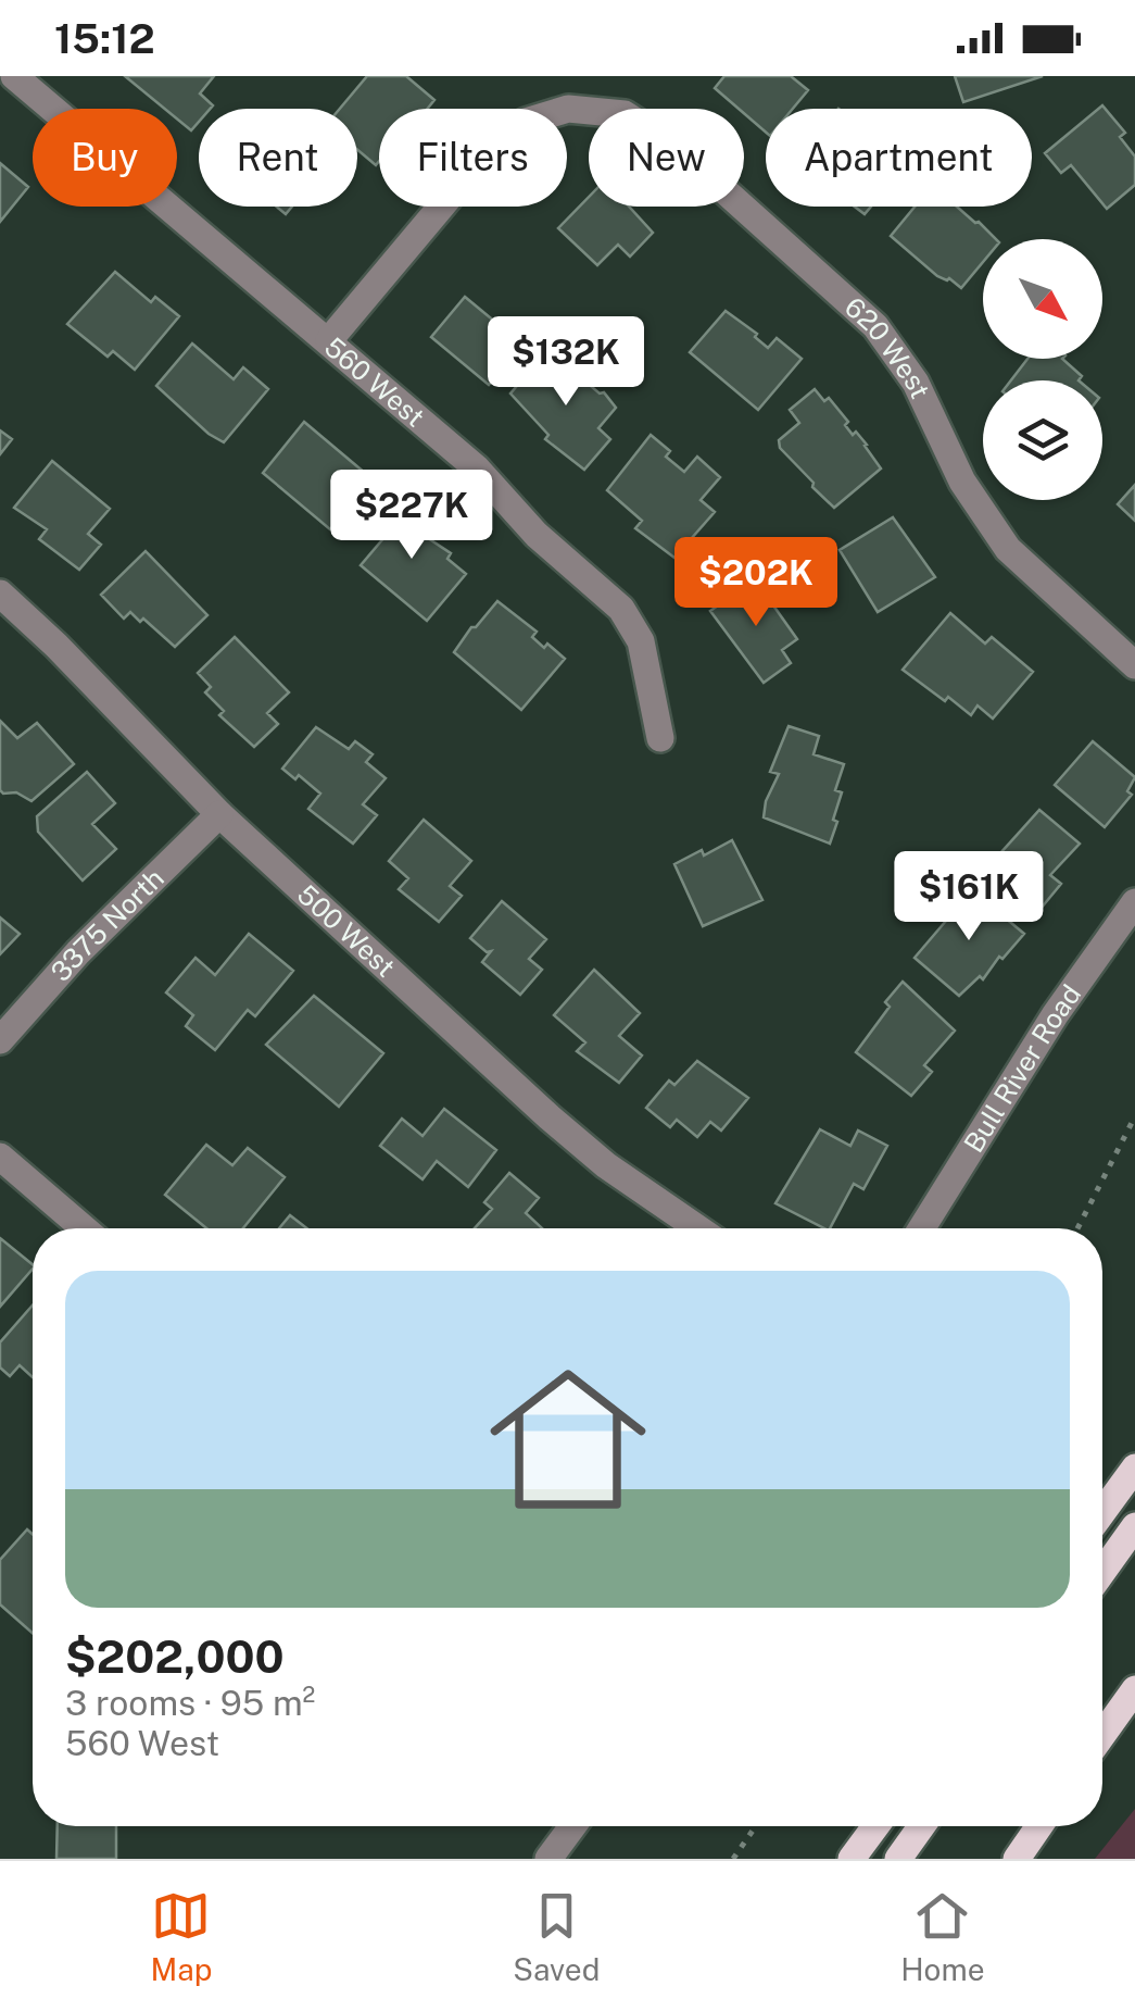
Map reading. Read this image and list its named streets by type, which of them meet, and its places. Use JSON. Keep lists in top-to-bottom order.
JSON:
{
  "streets": {
    "street": [
      "620 West",
      "560 West",
      "3375 North",
      "500 West",
      "Bull River Road"
    ]
  },
  "crossings": [
    ["620 West", "560 West"],
    ["3375 North", "500 West"]
  ],
  "north": "bottom right",
  "page": {
    "status": "15:12",
    "chip": [
      "Buy",
      "Rent",
      "Filters",
      "New",
      "Apartment"
    ],
    "price": [
      "$132K",
      "$227K",
      "$202K",
      "$161K"
    ],
    "list": [
      {
        "name": "$202,000",
        "note": "3 rooms · 95 m² · 560 West"
      }
    ],
    "tabs": ["Map", "Saved", "Home"]
  }
}
